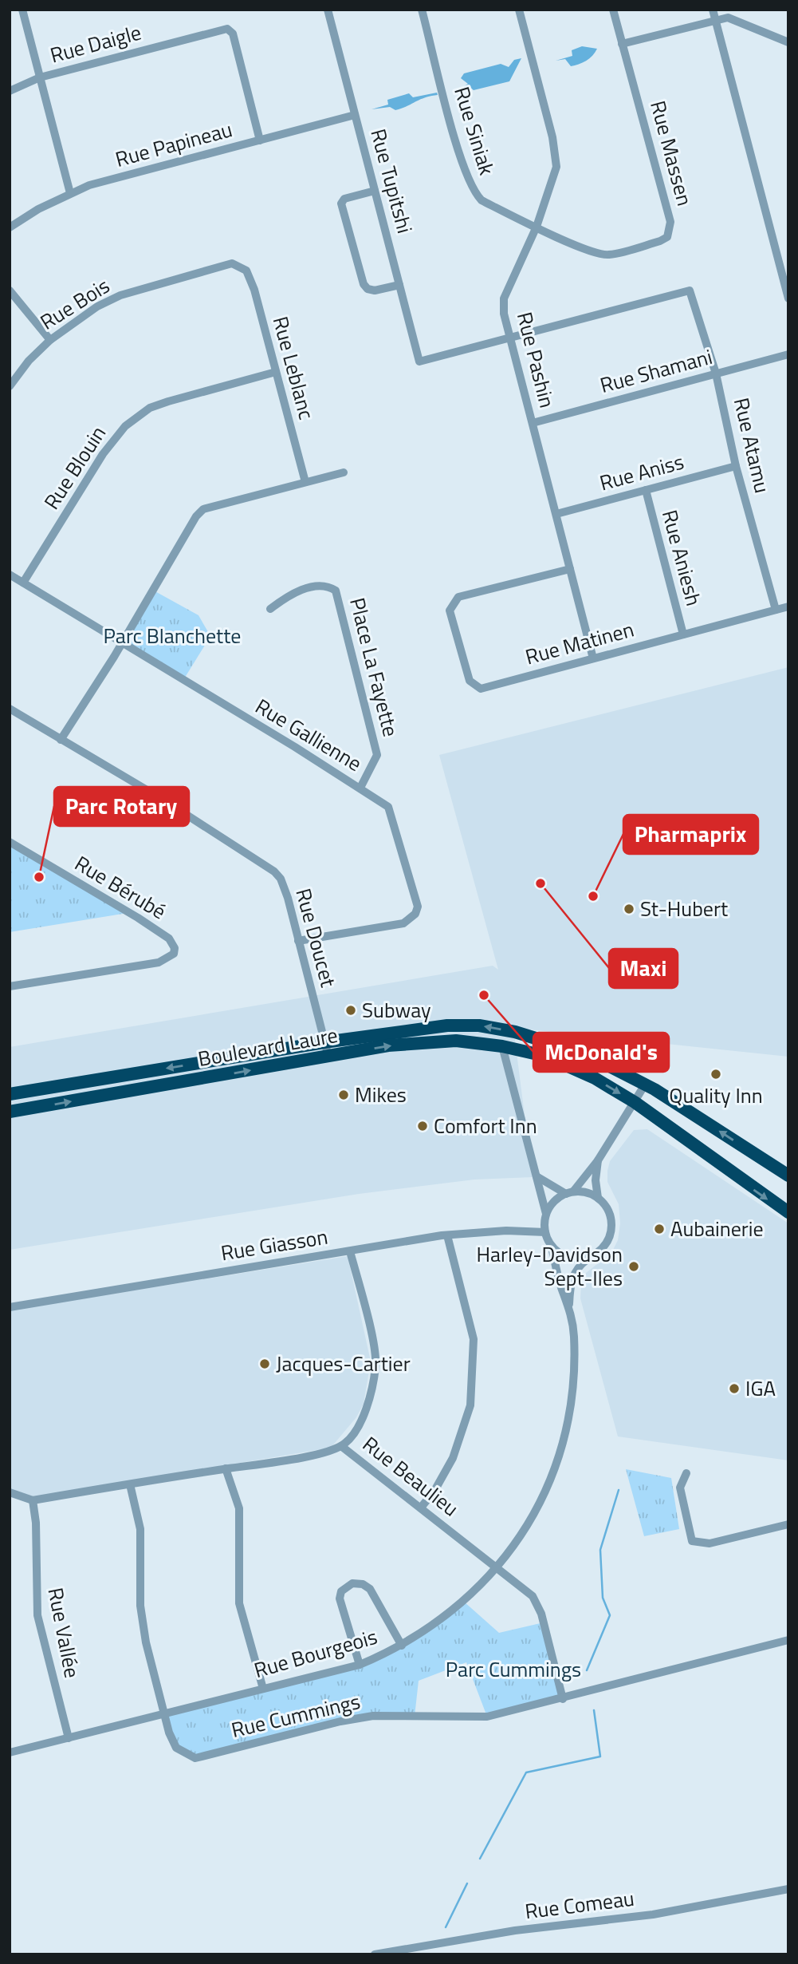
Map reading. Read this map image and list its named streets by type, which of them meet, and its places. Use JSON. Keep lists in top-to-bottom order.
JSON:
{
  "streets": {
    "highway": ["Boulevard Laure"],
    "street": [
      "Rue Daigle",
      "Rue Siniak",
      "Rue Papineau",
      "Rue Massen",
      "Rue Tupitshi",
      "Rue Bois",
      "Rue Pashin",
      "Rue Leblanc",
      "Rue Shamani",
      "Rue Atamu",
      "Rue Blouin",
      "Rue Aniss",
      "Rue Aniesh",
      "Rue Matinen",
      "Place La Fayette",
      "Rue Gallienne",
      "Rue Bérubé",
      "Rue Doucet",
      "Rue Giasson",
      "Rue Beaulieu",
      "Rue Vallée",
      "Rue Bourgeois",
      "Rue Cummings",
      "Rue Comeau"
    ]
  },
  "crossings": [
    ["Rue Daigle", "Rue Papineau"],
    ["Rue Siniak", "Rue Massen"],
    ["Rue Siniak", "Rue Pashin"],
    ["Rue Papineau", "Rue Tupitshi"],
    ["Rue Massen", "Rue Pashin"],
    ["Rue Tupitshi", "Rue Pashin"],
    ["Rue Tupitshi", "Rue Atamu"],
    ["Rue Bois", "Rue Leblanc"],
    ["Rue Pashin", "Rue Shamani"],
    ["Rue Pashin", "Rue Atamu"],
    ["Rue Pashin", "Rue Aniss"],
    ["Rue Pashin", "Rue Matinen"],
    ["Rue Leblanc", "Rue Blouin"],
    ["Rue Shamani", "Rue Atamu"],
    ["Rue Atamu", "Rue Aniss"],
    ["Rue Atamu", "Rue Matinen"],
    ["Rue Blouin", "Rue Gallienne"],
    ["Rue Aniss", "Rue Aniesh"],
    ["Rue Aniesh", "Rue Matinen"],
    ["Place La Fayette", "Rue Gallienne"],
    ["Rue Gallienne", "Rue Doucet"],
    ["Rue Doucet", "Boulevard Laure"],
    ["Rue Giasson", "Rue Bourgeois"],
    ["Rue Beaulieu", "Rue Vallée"],
    ["Rue Beaulieu", "Rue Bourgeois"],
    ["Rue Beaulieu", "Rue Cummings"],
    ["Rue Vallée", "Rue Bourgeois"],
    ["Rue Bourgeois", "Rue Cummings"]
  ],
  "parks": ["Parc Blanchette", "Parc Cummings"],
  "places": [
    "Parc Rotary",
    "Maxi",
    "Pharmaprix",
    "St-Hubert",
    "McDonald's",
    "Subway",
    "Quality Inn",
    "Mikes",
    "Comfort Inn",
    "Aubainerie",
    "Harley-Davidson Sept-Iles",
    "Jacques-Cartier",
    "IGA"
  ]
}
